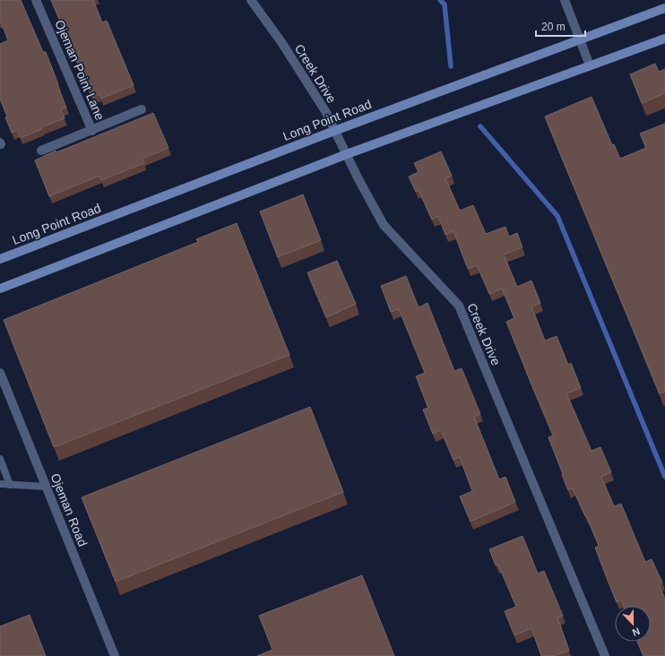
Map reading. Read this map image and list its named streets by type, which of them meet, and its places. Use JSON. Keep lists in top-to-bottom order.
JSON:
{
  "streets": {
    "main road": ["Long Point Road"],
    "street": ["Ojeman Point Lane", "Creek Drive", "Ojeman Road"]
  },
  "crossings": [
    ["Creek Drive", "Long Point Road"]
  ],
  "scale_bar": "20 m",
  "north": "bottom"
}
